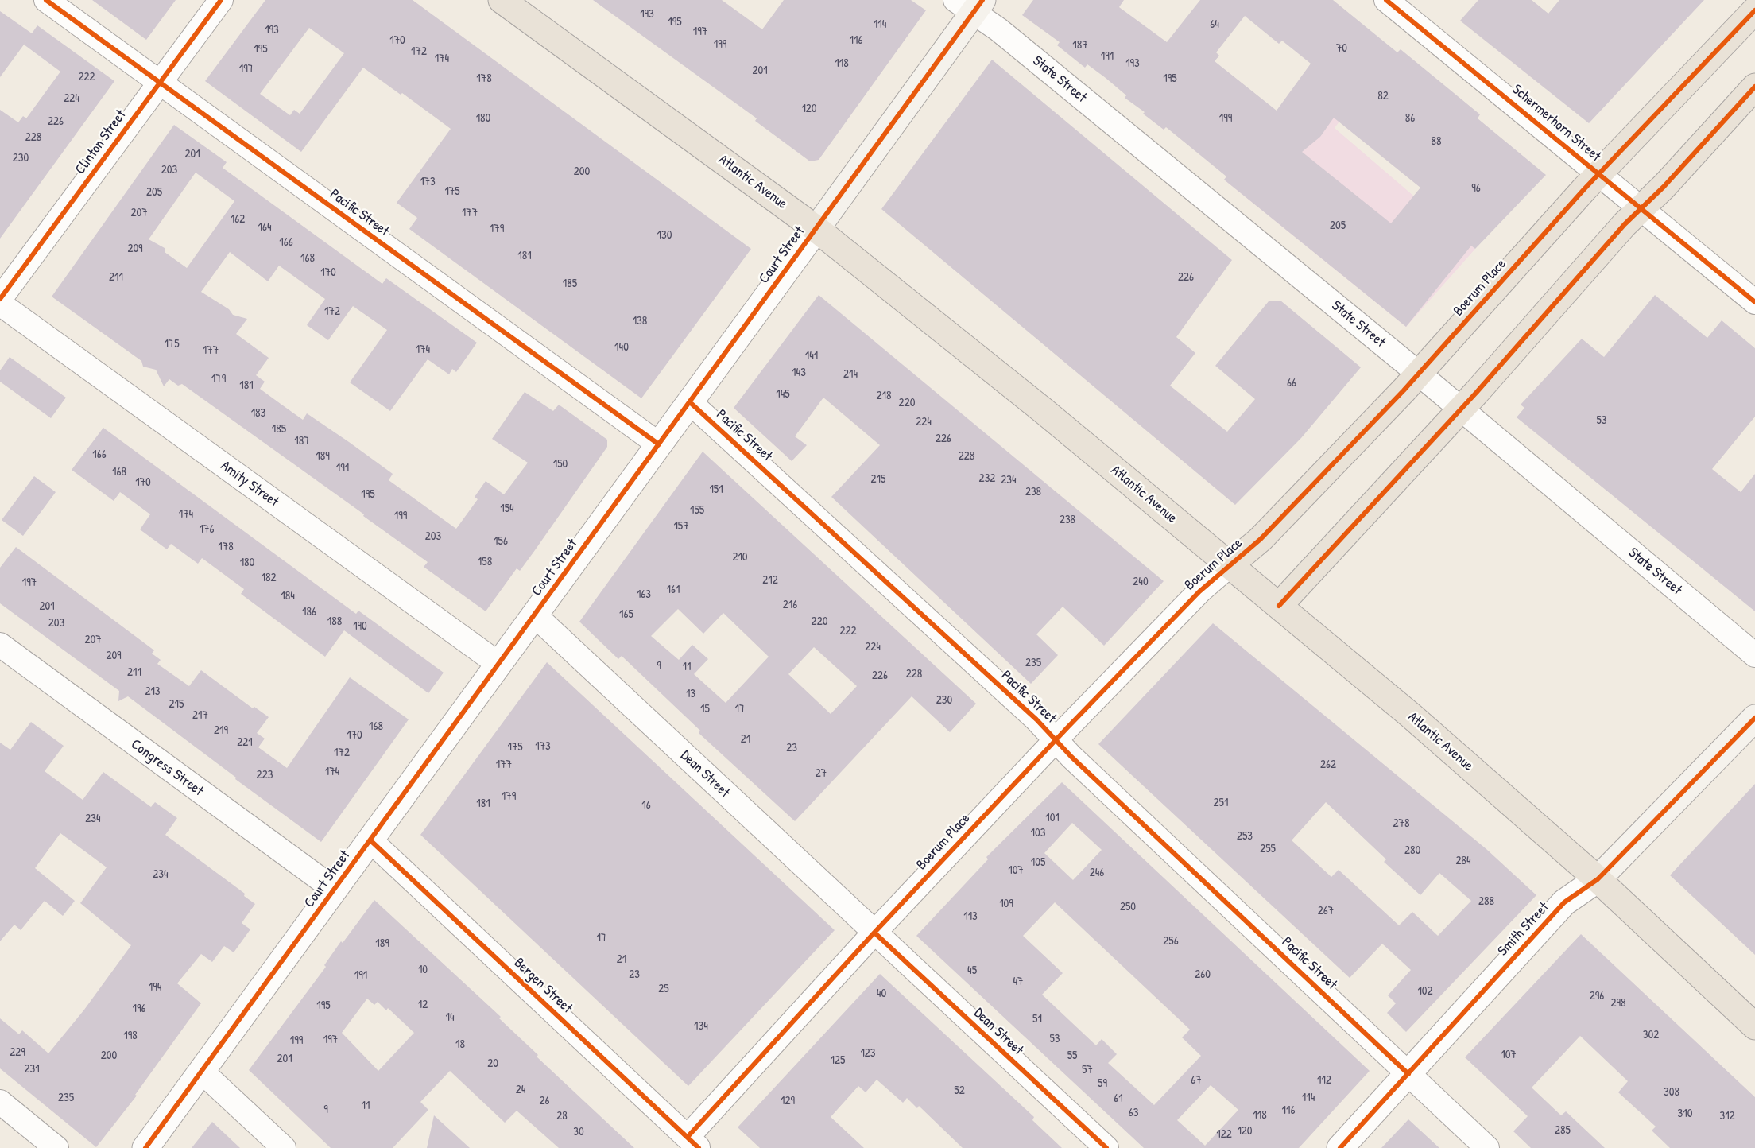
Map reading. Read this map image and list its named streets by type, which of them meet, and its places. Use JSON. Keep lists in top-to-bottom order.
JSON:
{
  "streets": {
    "main road": [
      "Atlantic Avenue",
      "Court Street",
      "Boerum Place",
      "Smith Street"
    ],
    "street": [
      "State Street",
      "Schermerhorn Street",
      "Clinton Street",
      "Pacific Street",
      "Amity Street",
      "Congress Street",
      "Dean Street",
      "Bergen Street"
    ]
  },
  "crossings": [
    ["State Street", "Court Street"],
    ["State Street", "Boerum Place"],
    ["Schermerhorn Street", "Boerum Place"],
    ["Clinton Street", "Pacific Street"],
    ["Atlantic Avenue", "Court Street"],
    ["Atlantic Avenue", "Boerum Place"],
    ["Atlantic Avenue", "Smith Street"],
    ["Pacific Street", "Court Street"],
    ["Pacific Street", "Boerum Place"],
    ["Pacific Street", "Smith Street"],
    ["Court Street", "Amity Street"],
    ["Court Street", "Congress Street"],
    ["Court Street", "Dean Street"],
    ["Court Street", "Bergen Street"],
    ["Boerum Place", "Dean Street"],
    ["Boerum Place", "Bergen Street"]
  ],
  "house_numbers": [
    "193",
    "195",
    "114",
    "64",
    "193",
    "197",
    "170",
    "116",
    "199",
    "187",
    "70",
    "195",
    "172",
    "191",
    "174",
    "118",
    "193",
    "197",
    "201",
    "222",
    "178",
    "195",
    "82",
    "224",
    "120",
    "180",
    "199",
    "86",
    "226",
    "228",
    "88",
    "201",
    "230",
    "203",
    "200",
    "173",
    "96",
    "175",
    "205",
    "207",
    "177",
    "162",
    "205",
    "164",
    "179",
    "130",
    "166",
    "209",
    "181",
    "168",
    "170",
    "211",
    "226",
    "185",
    "172",
    "138",
    "175",
    "140",
    "174",
    "177",
    "141",
    "143",
    "214",
    "179",
    "66",
    "181",
    "145",
    "218",
    "220",
    "183",
    "53",
    "224",
    "185",
    "226",
    "187",
    "166",
    "189",
    "228",
    "150",
    "191",
    "168",
    "232",
    "215",
    "234",
    "170",
    "151",
    "238",
    "195",
    "154",
    "155",
    "174",
    "199",
    "238",
    "157",
    "176",
    "203",
    "156",
    "178",
    "210",
    "158",
    "180",
    "182",
    "212",
    "240",
    "197",
    "161",
    "163",
    "184",
    "216",
    "201",
    "186",
    "165",
    "188",
    "220",
    "203",
    "190",
    "222",
    "207",
    "224",
    "209",
    "235",
    "9",
    "11",
    "211",
    "228",
    "226",
    "213",
    "13",
    "230",
    "215",
    "15",
    "17",
    "217",
    "168",
    "219",
    "170",
    "21",
    "221",
    "173",
    "175",
    "23",
    "172",
    "177",
    "262",
    "174",
    "27",
    "223",
    "179",
    "251",
    "181",
    "16",
    "101",
    "234",
    "278",
    "103",
    "253",
    "255",
    "280",
    "284",
    "105",
    "107",
    "246",
    "234",
    "288",
    "109",
    "250",
    "267",
    "113",
    "17",
    "256",
    "189",
    "21",
    "10",
    "45",
    "23",
    "260",
    "191",
    "47",
    "194",
    "25",
    "102",
    "40",
    "296",
    "298",
    "12",
    "195",
    "196",
    "14",
    "51",
    "134",
    "302",
    "198",
    "53",
    "197",
    "199",
    "18",
    "229",
    "123",
    "107",
    "200",
    "55",
    "201",
    "125",
    "20",
    "231",
    "57",
    "67",
    "112",
    "59",
    "24",
    "52",
    "308",
    "235",
    "114",
    "61",
    "26",
    "129",
    "11",
    "9",
    "116",
    "63",
    "310",
    "118",
    "28",
    "312",
    "285",
    "120",
    "30",
    "122"
  ]
}
